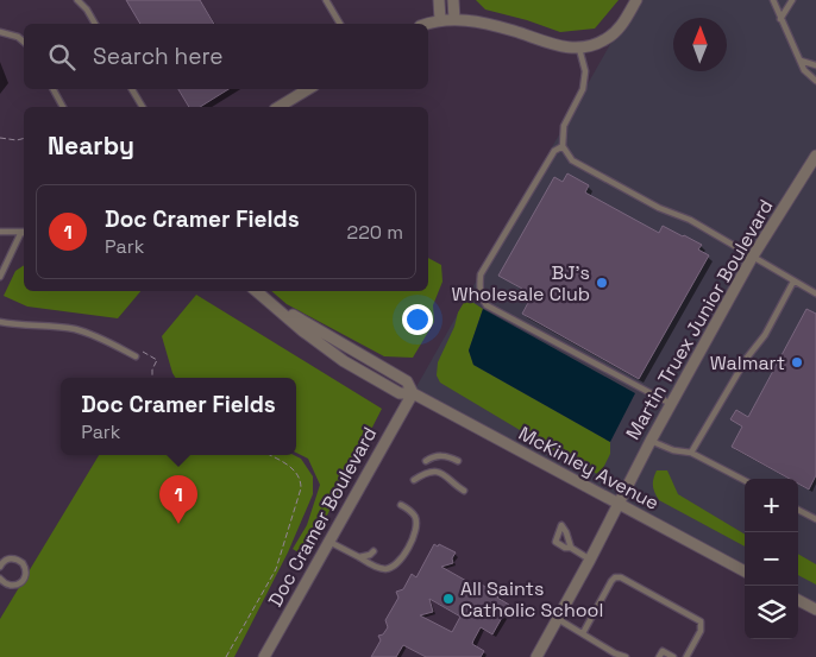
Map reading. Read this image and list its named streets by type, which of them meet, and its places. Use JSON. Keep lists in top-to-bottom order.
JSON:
{
  "streets": {
    "street": ["Martin Truex Junior Boulevard", "McKinley Avenue", "Doc Cramer Boulevard"]
  },
  "crossings": [
    ["Martin Truex Junior Boulevard", "McKinley Avenue"],
    ["McKinley Avenue", "Doc Cramer Boulevard"]
  ],
  "places": ["BJ's Wholesale Club", "Walmart", "All Saints Catholic School"],
  "north": "top",
  "page": {
    "search": "Search here",
    "heading": "Nearby",
    "list": [
      {
        "mark": "1",
        "name": "Doc Cramer Fields",
        "note": "Park",
        "value": "220 m"
      }
    ],
    "popup": ["Doc Cramer Fields", "Park"],
    "pins": "1",
    "map_buttons": ["+", "−"]
  }
}
